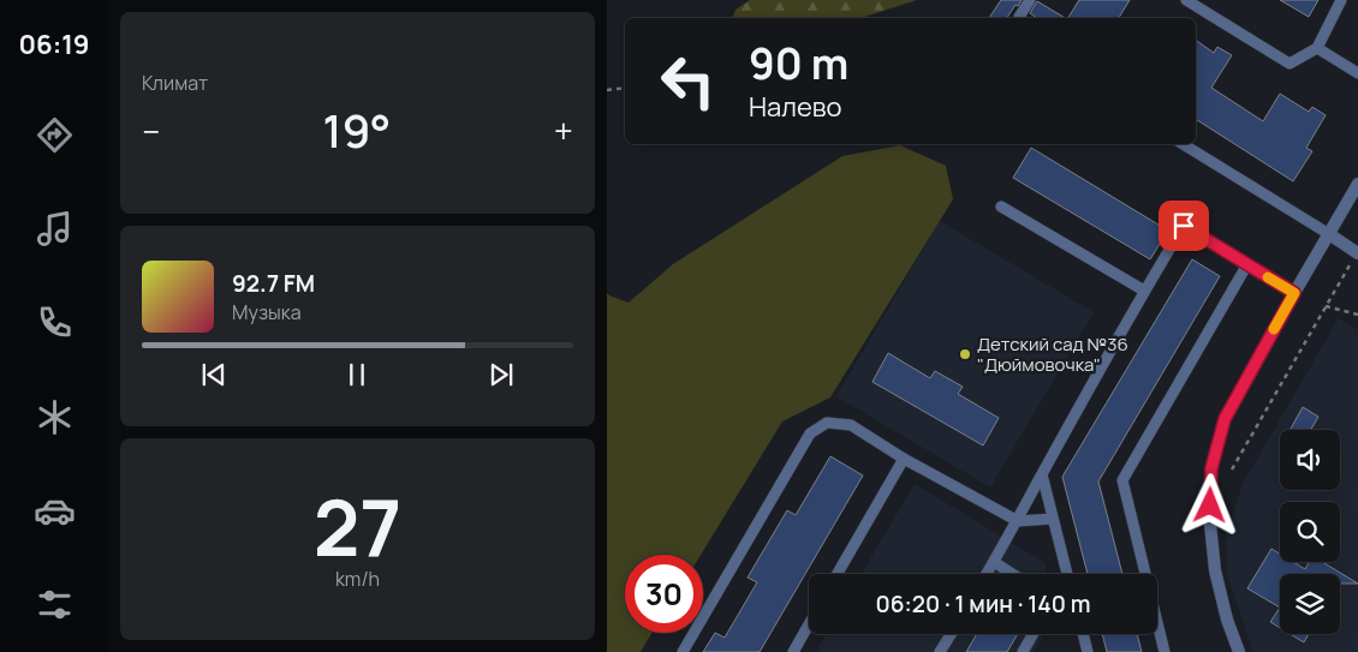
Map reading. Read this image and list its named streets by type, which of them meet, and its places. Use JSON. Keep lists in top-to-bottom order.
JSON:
{
  "places": ["Детский сад №36 \"Дюймовочка\""],
  "page": {
    "tabs": "06:19",
    "tile": [
      "Климат",
      ["27", "km/h"]
    ],
    "turn": ["90 m", "Налево"],
    "heat": ["−", "19°", "+"],
    "song": ["92.7 FM", "Музыка"],
    "limit": "30",
    "trip": "06:20 · 1 мин · 140 m"
  }
}
